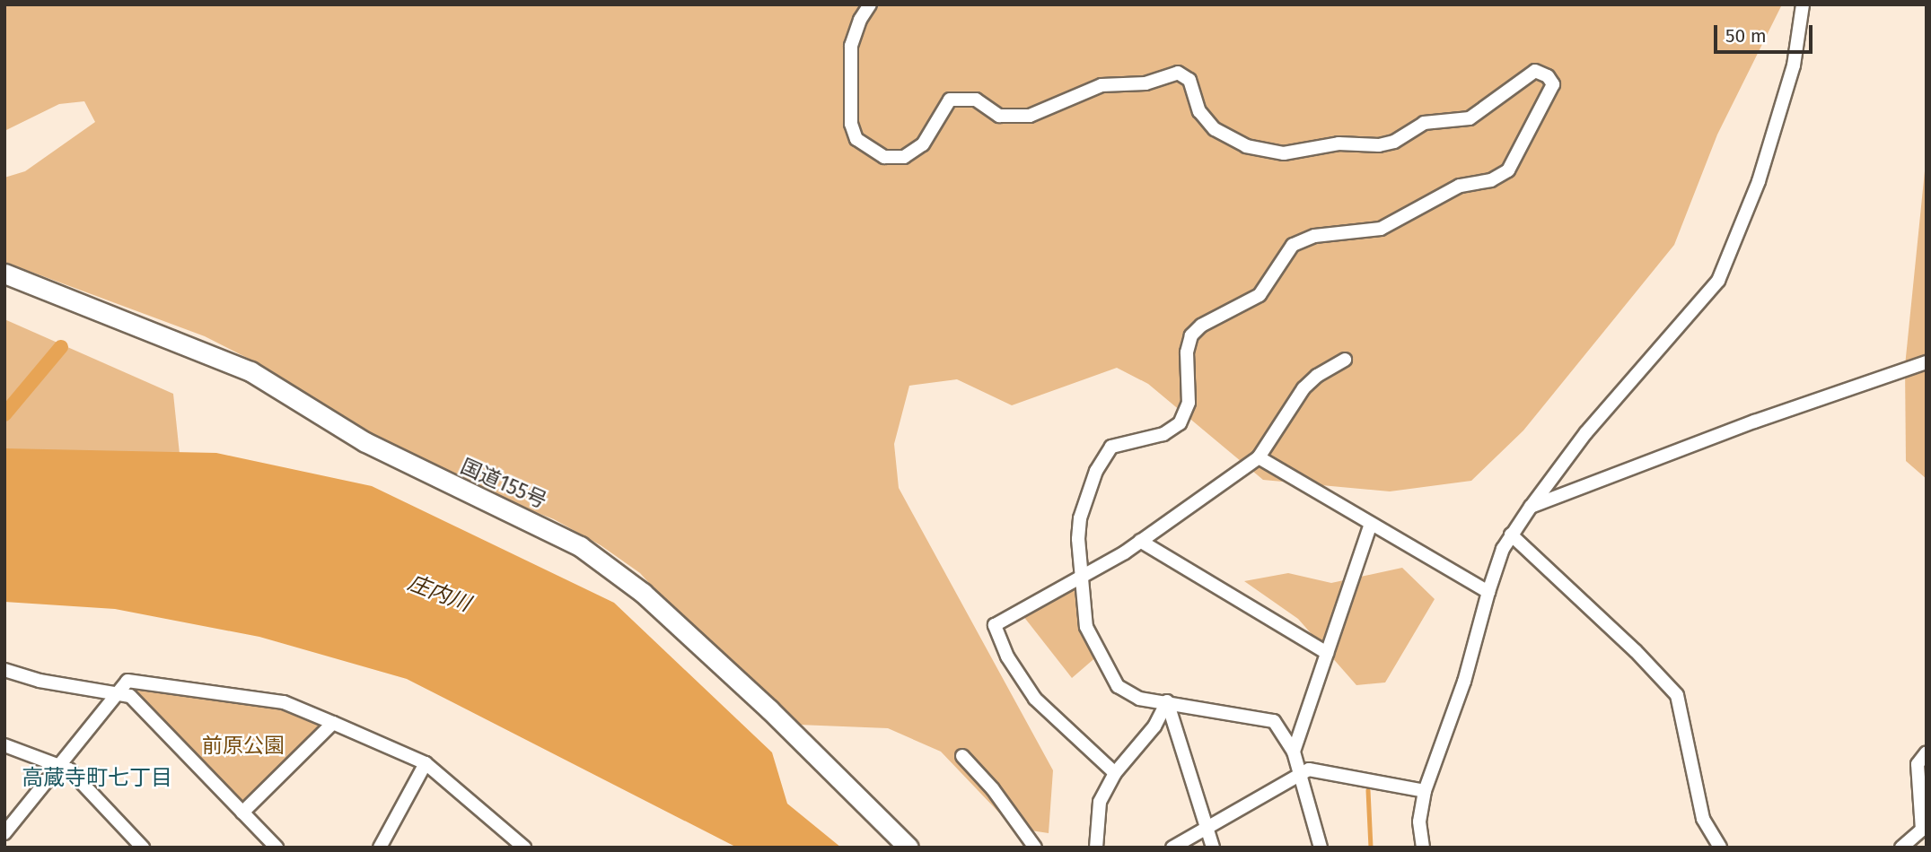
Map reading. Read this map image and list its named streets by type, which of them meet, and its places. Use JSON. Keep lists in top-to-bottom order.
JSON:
{
  "streets": {
    "highway": ["国道155号"]
  },
  "districts": ["高蔵寺町七丁目"],
  "water": ["庄内川"],
  "parks": ["前原公園"],
  "scale_bar": "50 m"
}
